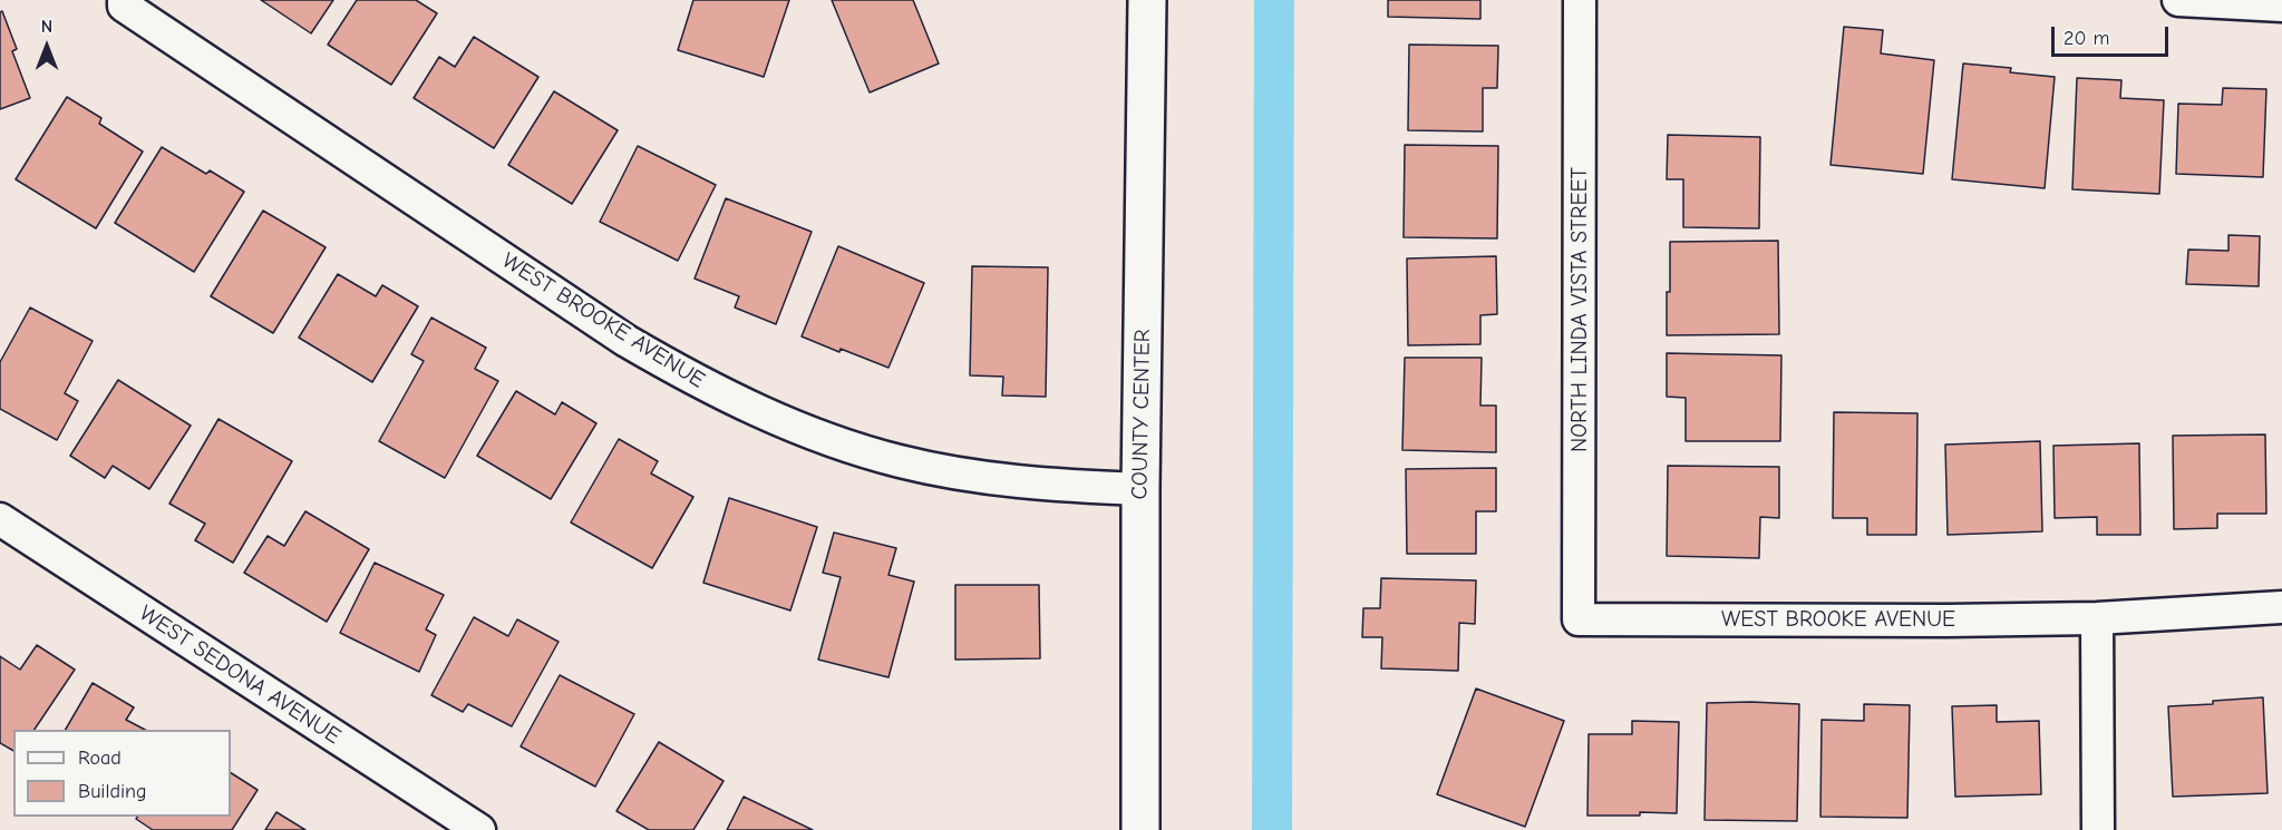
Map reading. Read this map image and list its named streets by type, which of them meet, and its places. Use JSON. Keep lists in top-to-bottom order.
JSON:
{
  "streets": {
    "street": [
      "NORTH LINDA VISTA STREET",
      "WEST BROOKE AVENUE",
      "COUNTY CENTER",
      "WEST SEDONA AVENUE"
    ]
  },
  "crossings": [
    ["NORTH LINDA VISTA STREET", "WEST BROOKE AVENUE"],
    ["WEST BROOKE AVENUE", "COUNTY CENTER"]
  ],
  "legend": ["Road", "Building"],
  "scale_bar": "20 m",
  "north": "top"
}
